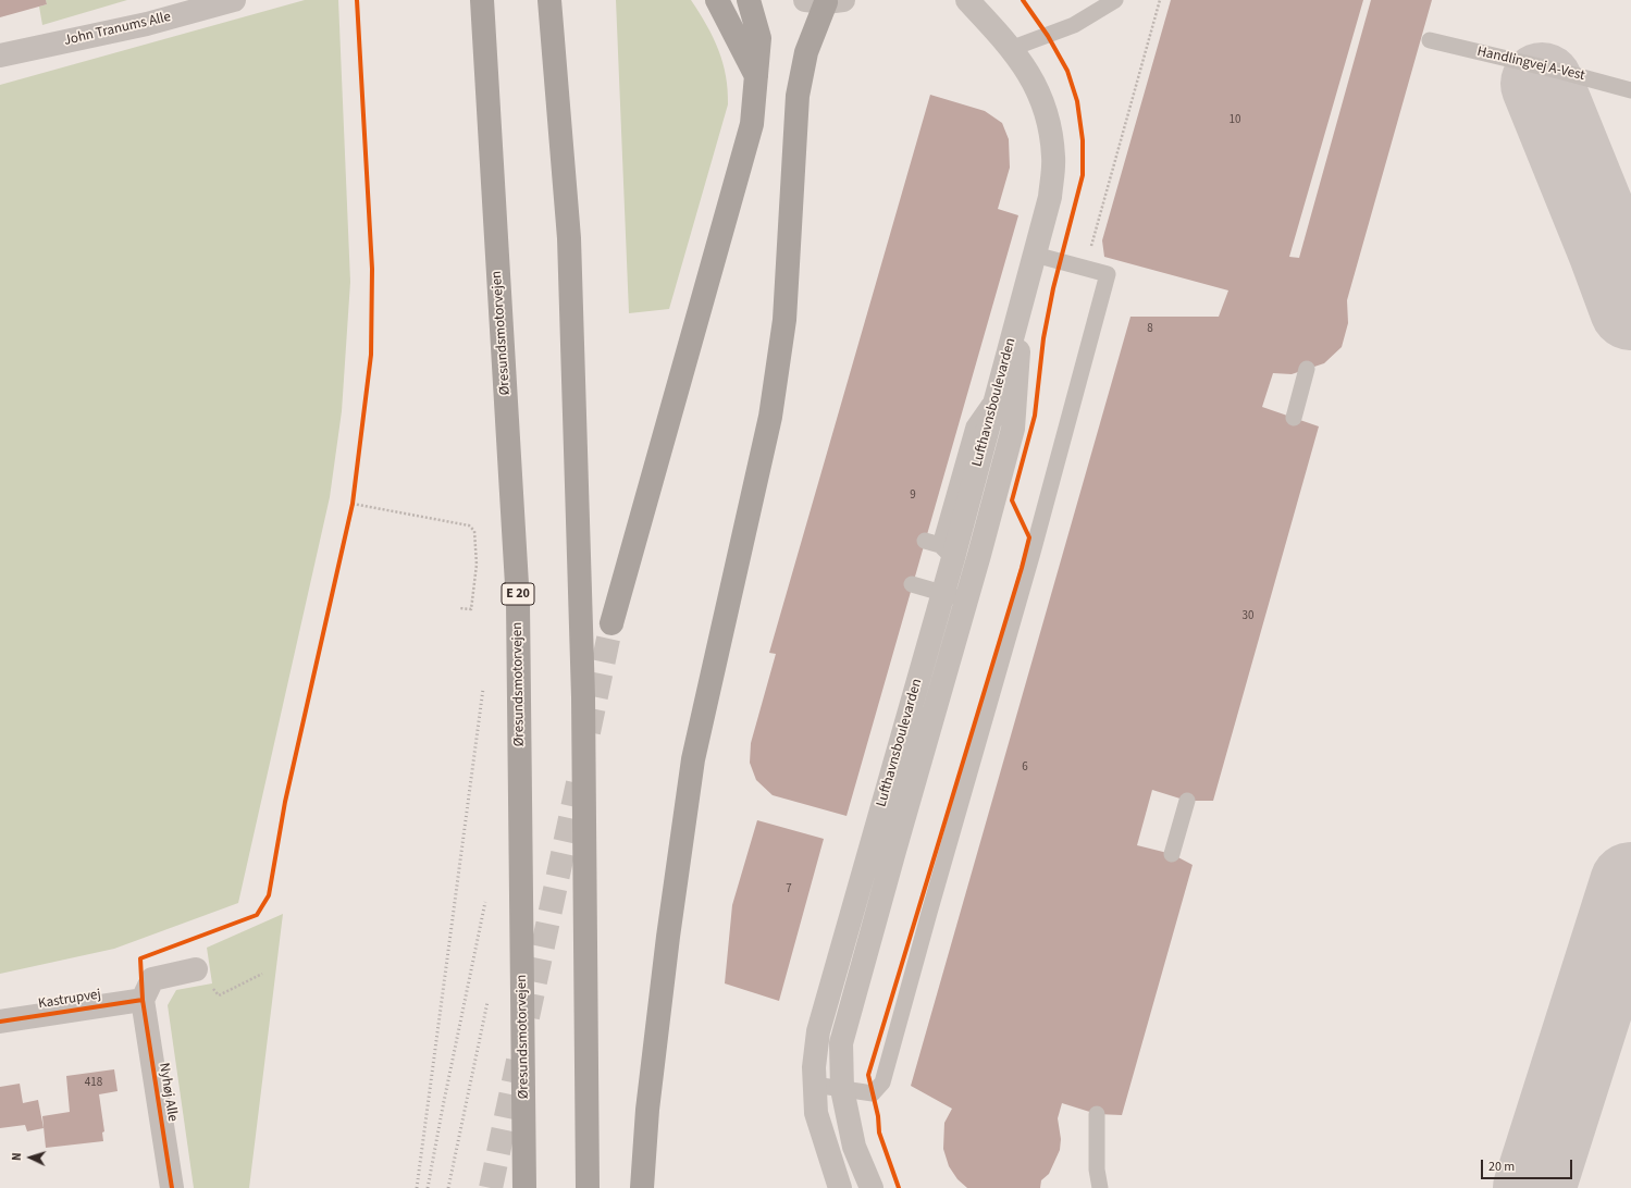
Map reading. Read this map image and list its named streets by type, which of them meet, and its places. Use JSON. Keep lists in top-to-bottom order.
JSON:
{
  "streets": {
    "highway": ["Øresundsmotorvejen", "E 20"],
    "street": [
      "John Tranums Alle",
      "Lufthavnsboulevarden",
      "Kastrupvej",
      "Nyhøj Alle"
    ],
    "lane": ["Handlingvej A-Vest"]
  },
  "crossings": [
    ["Kastrupvej", "Nyhøj Alle"]
  ],
  "house_numbers": [
    "10",
    "8",
    "9",
    "30",
    "6",
    "7",
    "418"
  ],
  "scale_bar": "20 m",
  "north": "left"
}
